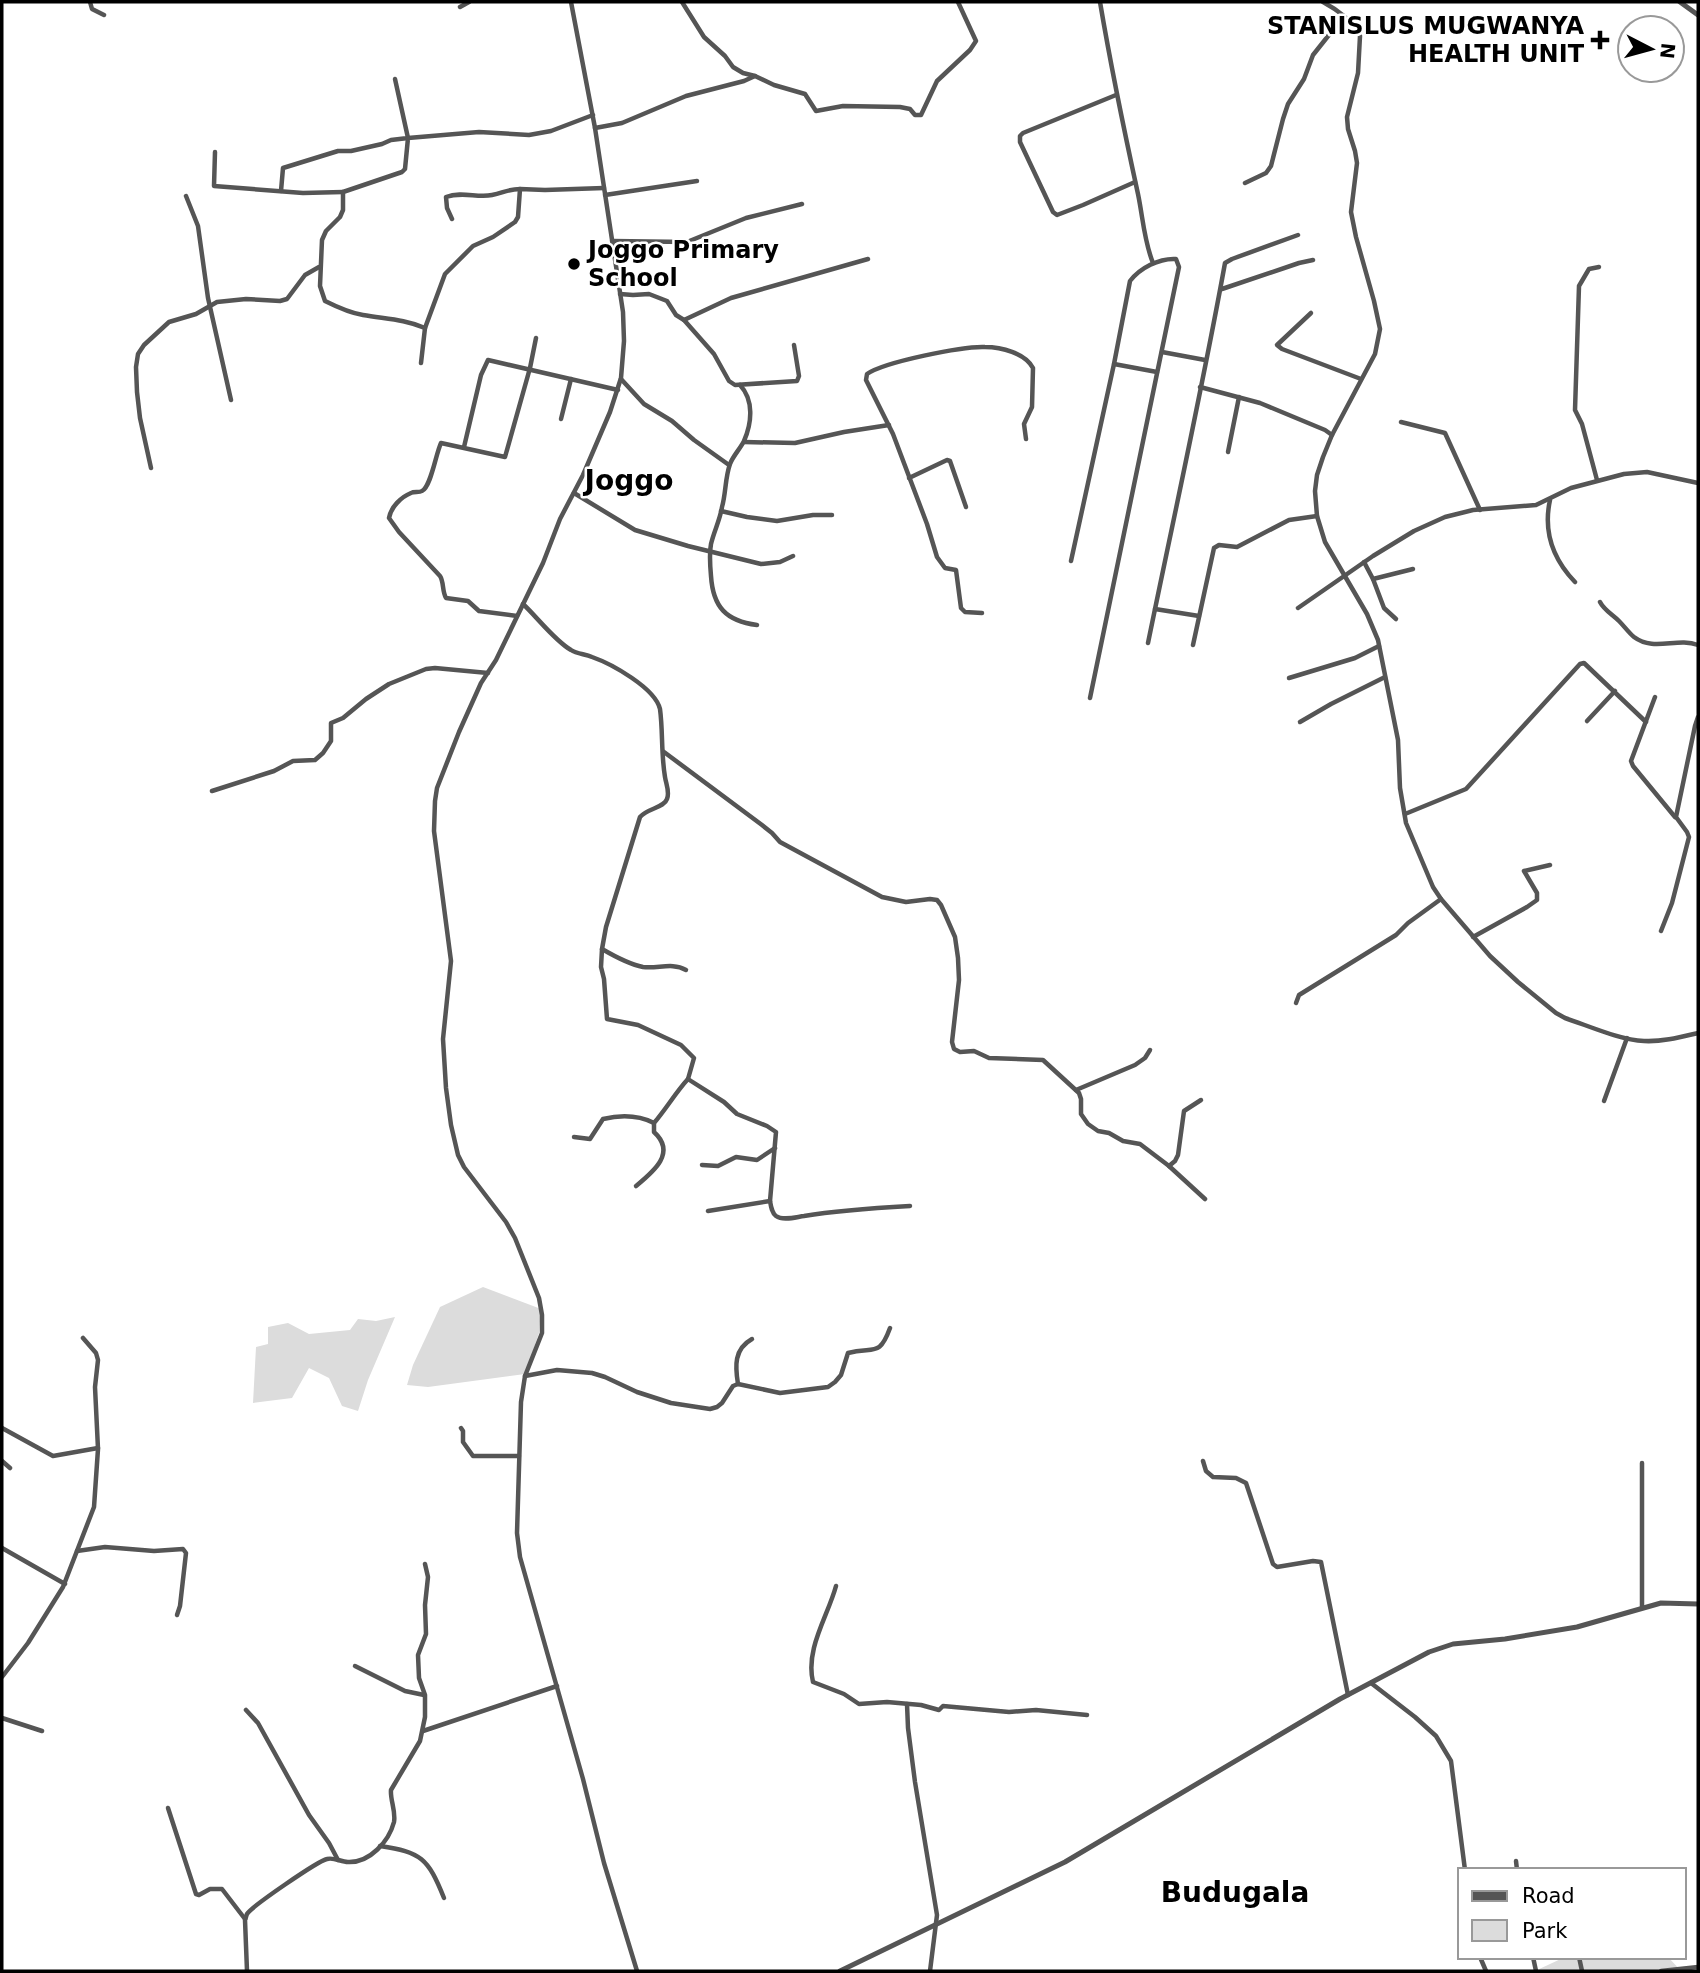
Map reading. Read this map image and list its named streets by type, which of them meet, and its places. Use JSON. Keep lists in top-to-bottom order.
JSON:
{
  "districts": ["Joggo", "Budugala"],
  "places": {
    "health": ["STANISLUS MUGWANYA HEALTH UNIT"],
    "other": ["Joggo Primary School"]
  },
  "legend": ["Road", "Park"],
  "north": "right"
}
